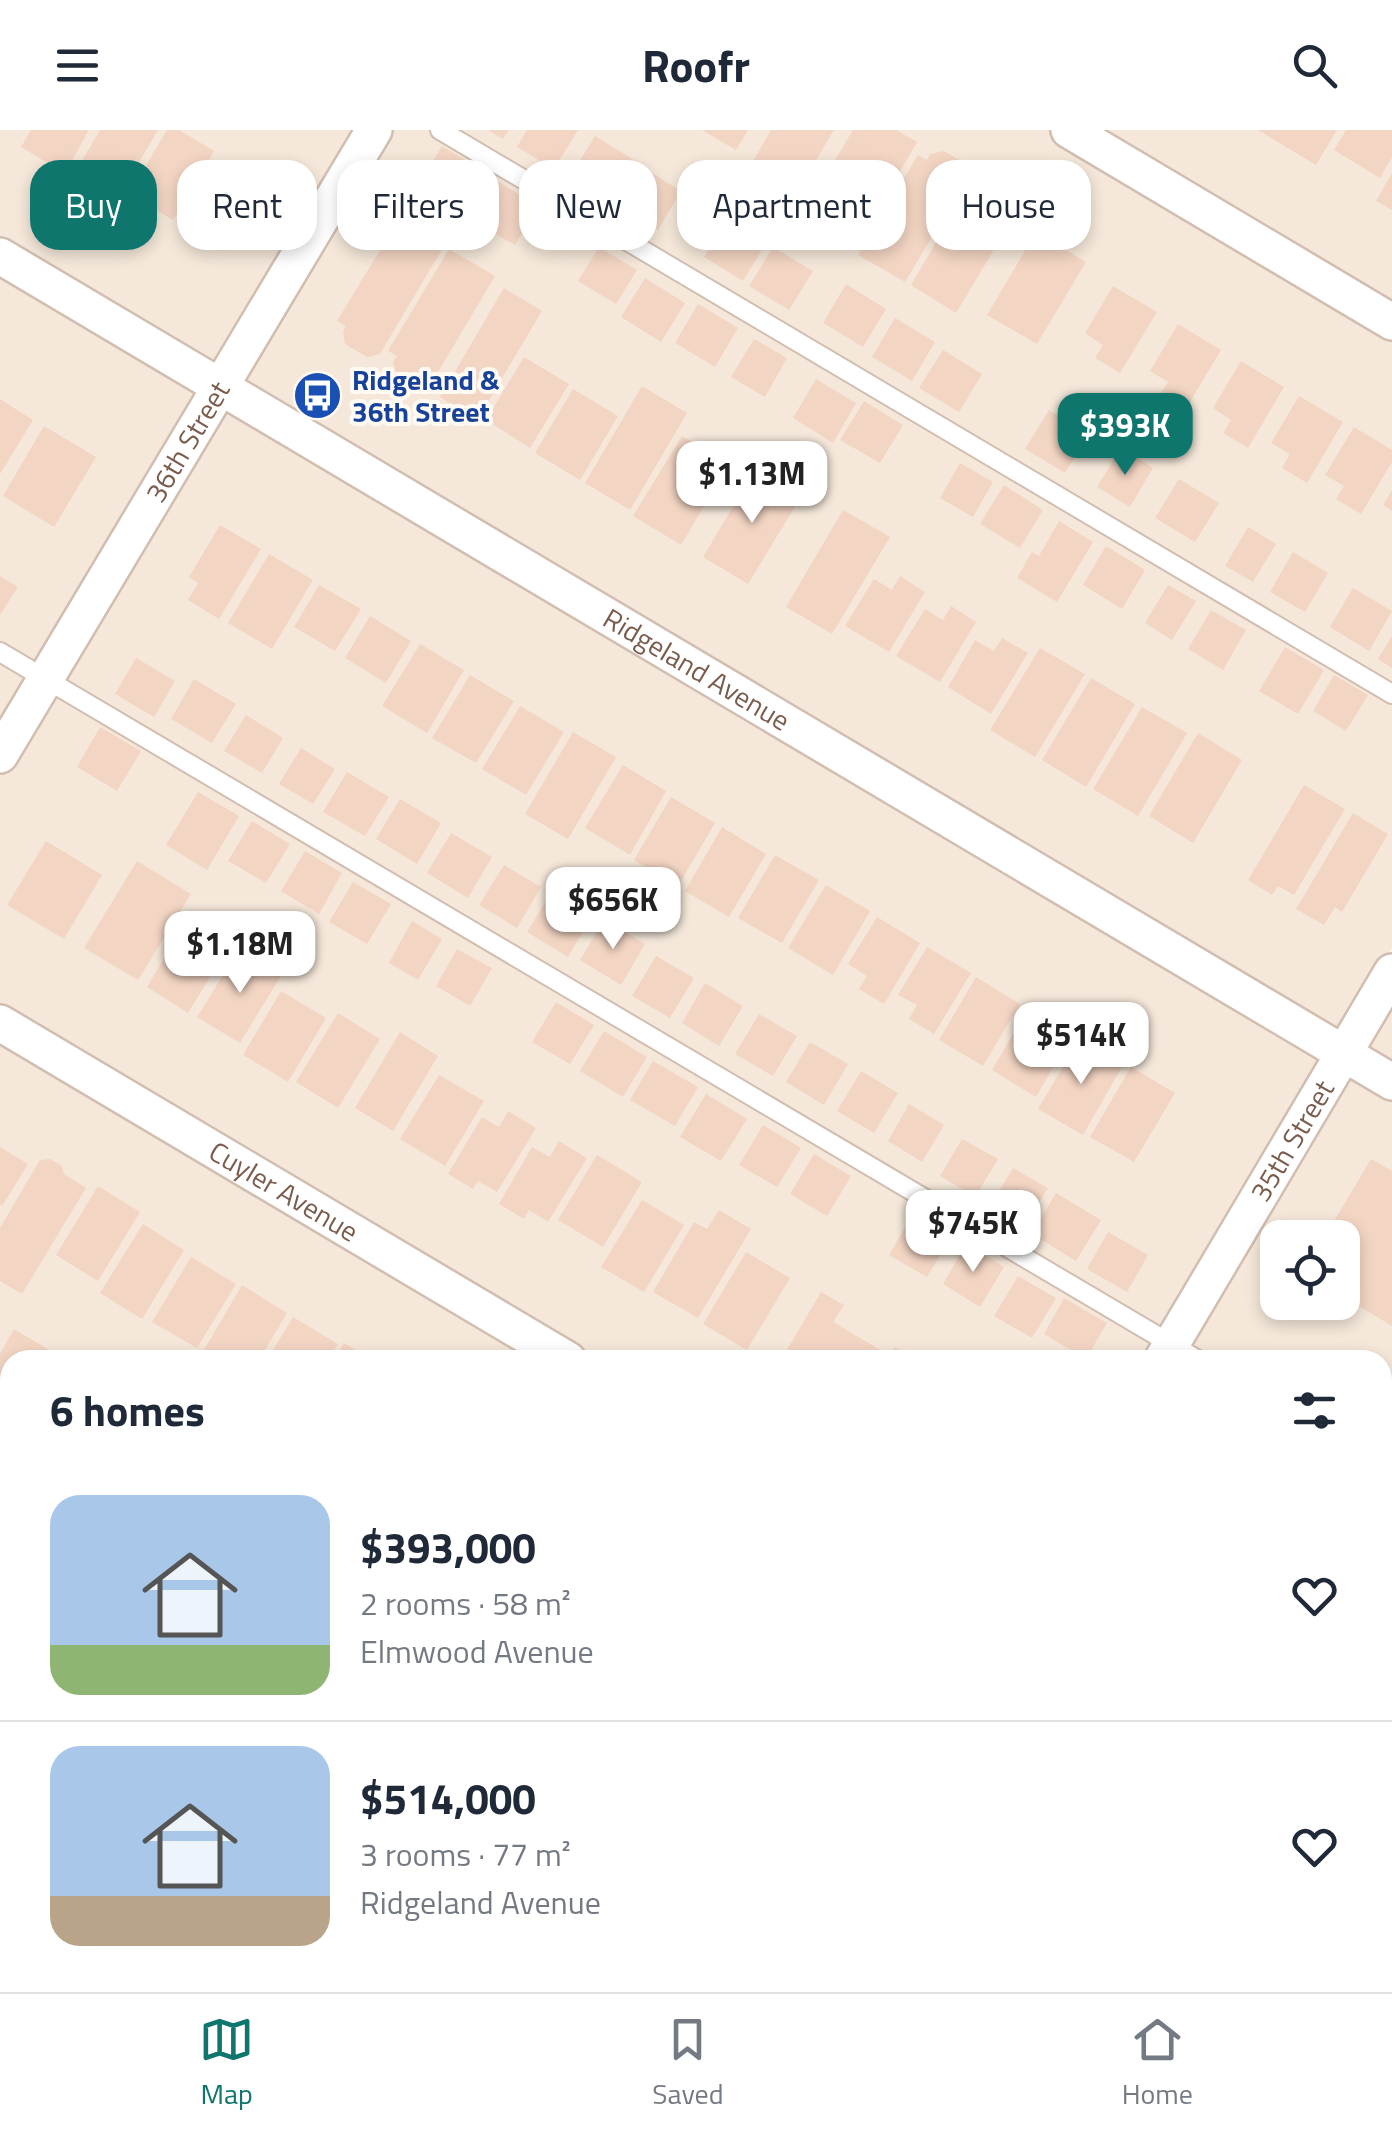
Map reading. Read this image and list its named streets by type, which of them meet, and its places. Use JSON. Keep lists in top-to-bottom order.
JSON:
{
  "streets": {
    "street": [
      "36th Street",
      "Ridgeland Avenue",
      "35th Street",
      "Cuyler Avenue"
    ]
  },
  "crossings": [
    ["36th Street", "Ridgeland Avenue"],
    ["Ridgeland Avenue", "35th Street"]
  ],
  "places": {
    "bus stop": ["Ridgeland & 36th Street"]
  },
  "page": {
    "header": "Roofr",
    "chip": [
      "Buy",
      "Rent",
      "Filters",
      "New",
      "Apartment",
      "House"
    ],
    "price": [
      "$393K",
      "$1.13M",
      "$656K",
      "$1.18M",
      "$514K",
      "$745K"
    ],
    "heading": "6 homes",
    "list": [
      {
        "name": "$393,000",
        "note": "2 rooms · 58 m² · Elmwood Avenue"
      },
      {
        "name": "$514,000",
        "note": "3 rooms · 77 m² · Ridgeland Avenue"
      }
    ],
    "tabs": ["Map", "Saved", "Home"]
  }
}
